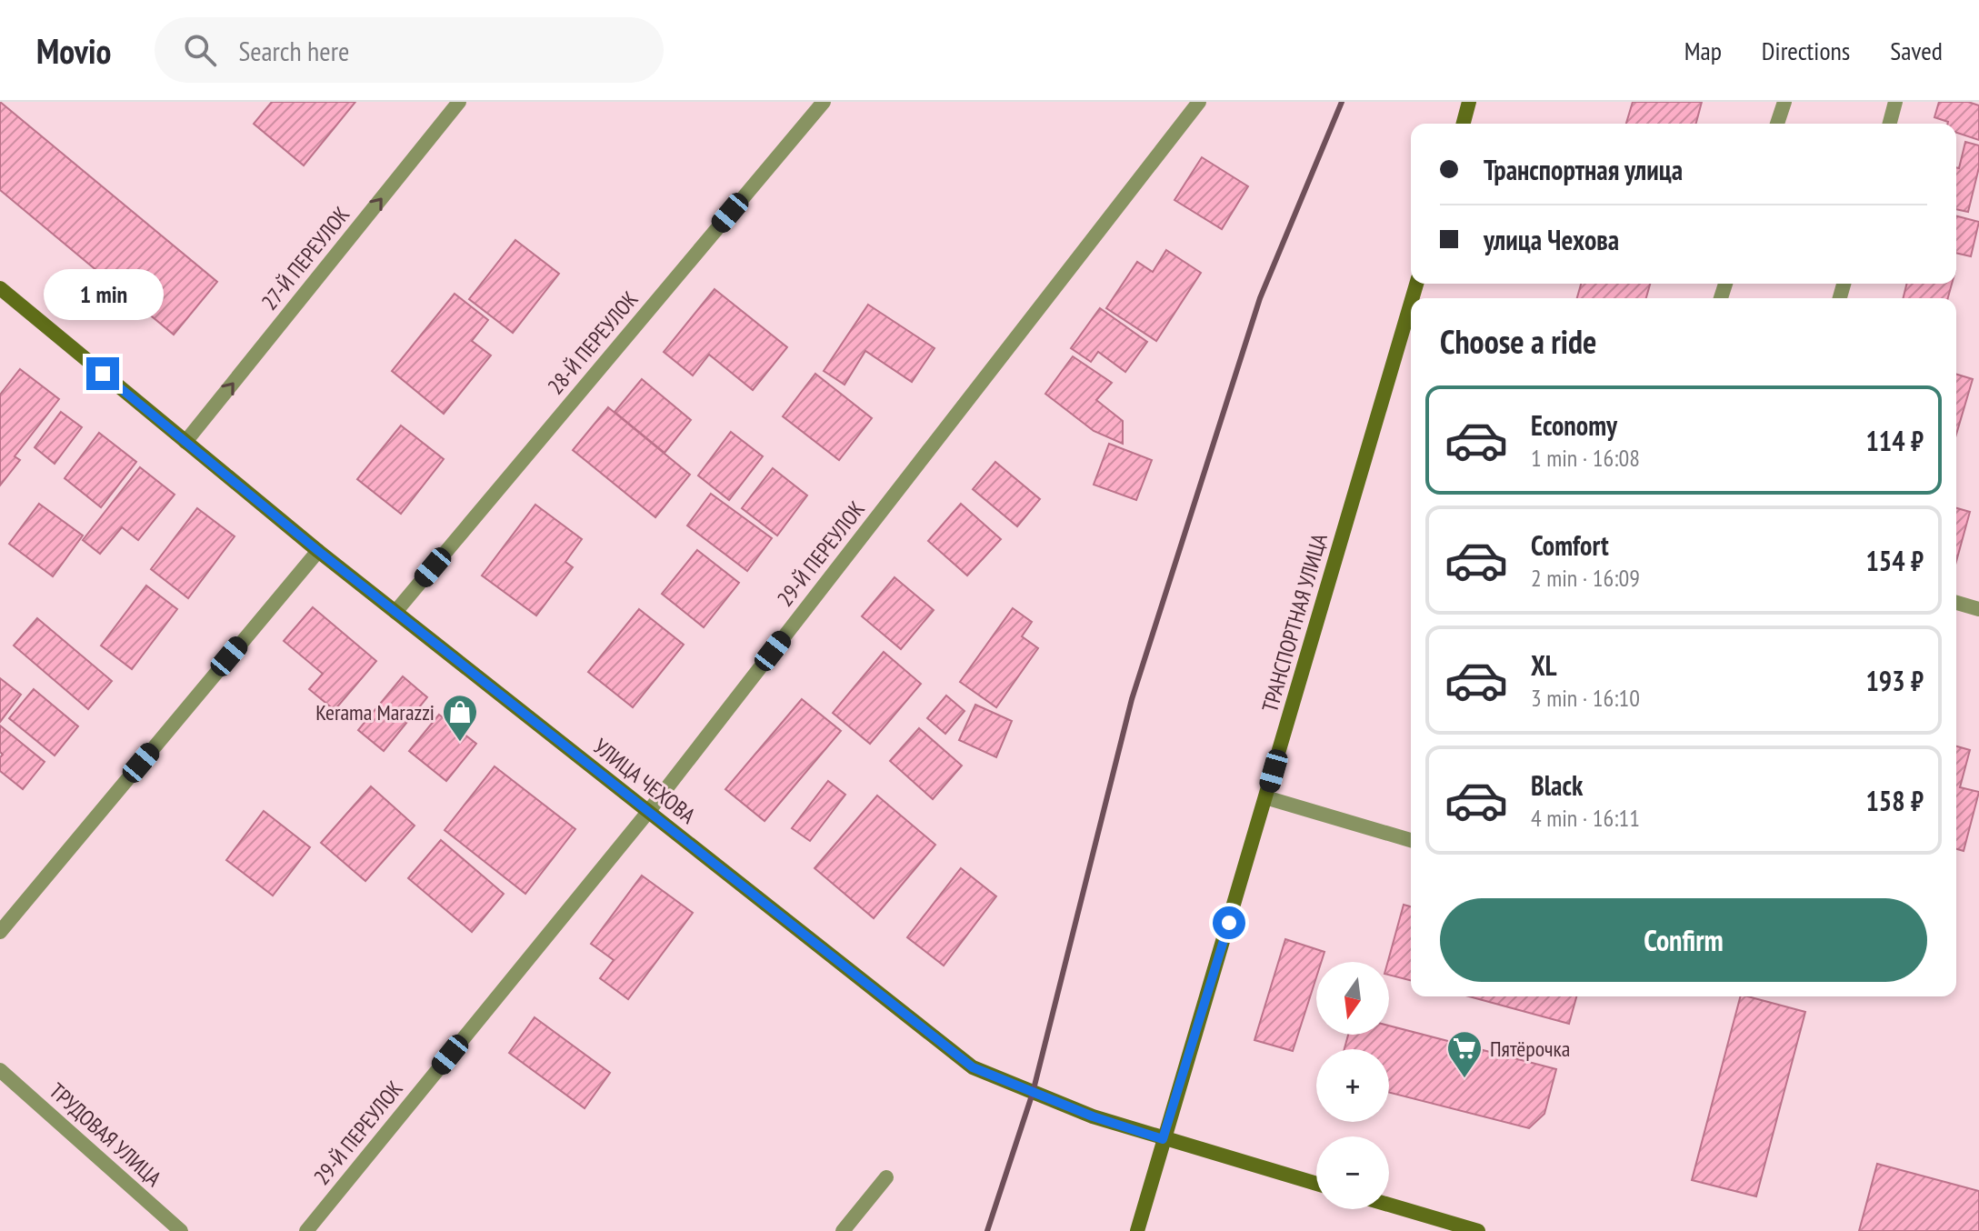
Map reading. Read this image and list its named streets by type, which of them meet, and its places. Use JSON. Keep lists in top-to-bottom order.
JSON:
{
  "streets": {
    "main road": ["ТРАНСПОРТНАЯ УЛИЦА", "УЛИЦА ЧЕХОВА"],
    "street": [
      "27-Й ПЕРЕУЛОК",
      "28-Й ПЕРЕУЛОК",
      "29-Й ПЕРЕУЛОК",
      "ТРУДОВАЯ УЛИЦА"
    ]
  },
  "crossings": [
    ["27-Й ПЕРЕУЛОК", "УЛИЦА ЧЕХОВА"],
    ["28-Й ПЕРЕУЛОК", "УЛИЦА ЧЕХОВА"],
    ["29-Й ПЕРЕУЛОК", "УЛИЦА ЧЕХОВА"],
    ["ТРАНСПОРТНАЯ УЛИЦА", "УЛИЦА ЧЕХОВА"]
  ],
  "one_way": ["27-Й ПЕРЕУЛОК"],
  "places": {
    "shop": ["Kerama Marazzi"],
    "supermarket": ["Пятёрочка"]
  },
  "north": "bottom",
  "page": {
    "header": "Movio",
    "search": "Search here",
    "nav": ["Map", "Directions", "Saved"],
    "banner": ["Транспортная улица", "улица Чехова"],
    "bubble": "1 min",
    "heading": "Choose a ride",
    "list": [
      {
        "name": "Economy",
        "note": "1 min · 16:08",
        "value": "114 ₽"
      },
      {
        "name": "Comfort",
        "note": "2 min · 16:09",
        "value": "154 ₽"
      },
      {
        "name": "XL",
        "note": "3 min · 16:10",
        "value": "193 ₽"
      },
      {
        "name": "Black",
        "note": "4 min · 16:11",
        "value": "158 ₽"
      }
    ],
    "buttons": "Confirm",
    "map_buttons": ["+", "−"]
  }
}
